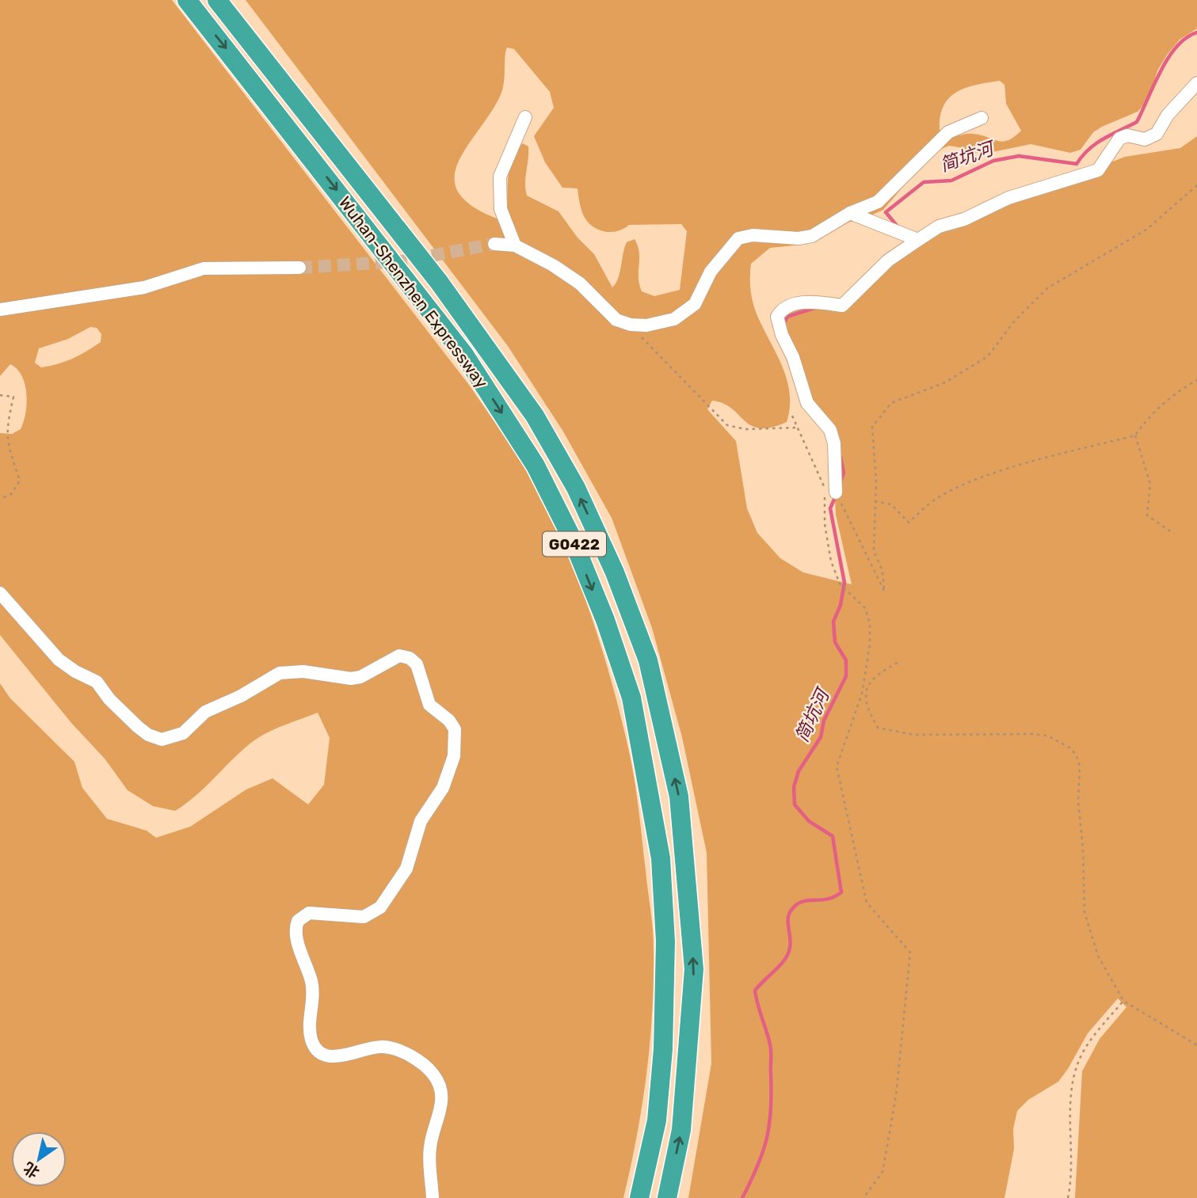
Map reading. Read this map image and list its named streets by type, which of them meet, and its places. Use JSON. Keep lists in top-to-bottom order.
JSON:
{
  "streets": {
    "highway": ["Wuhan-Shenzhen Expressway", "G0422"]
  },
  "water": ["简坑河"],
  "north": "bottom left"
}
